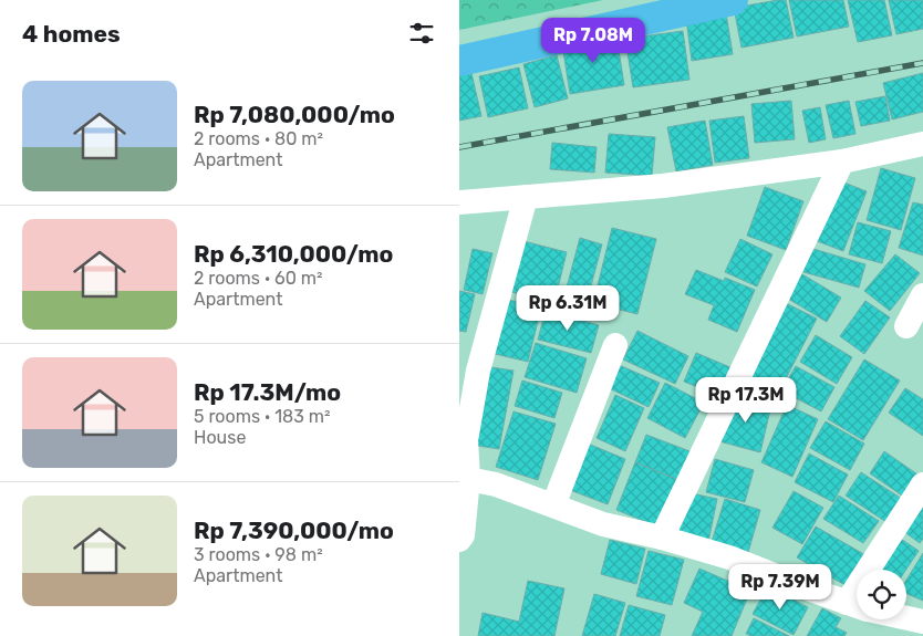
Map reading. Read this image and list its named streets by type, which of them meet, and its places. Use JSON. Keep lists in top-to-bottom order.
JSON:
{
  "page": {
    "heading": "4 homes",
    "price": [
      "Rp 7.08M",
      "Rp 6.31M",
      "Rp 17.3M",
      "Rp 7.39M"
    ],
    "list": [
      {
        "name": "Rp 7,080,000/mo",
        "note": "2 rooms · 80 m² · Apartment"
      },
      {
        "name": "Rp 6,310,000/mo",
        "note": "2 rooms · 60 m² · Apartment"
      },
      {
        "name": "Rp 17.3M/mo",
        "note": "5 rooms · 183 m² · House"
      },
      {
        "name": "Rp 7,390,000/mo",
        "note": "3 rooms · 98 m² · Apartment"
      }
    ]
  }
}
